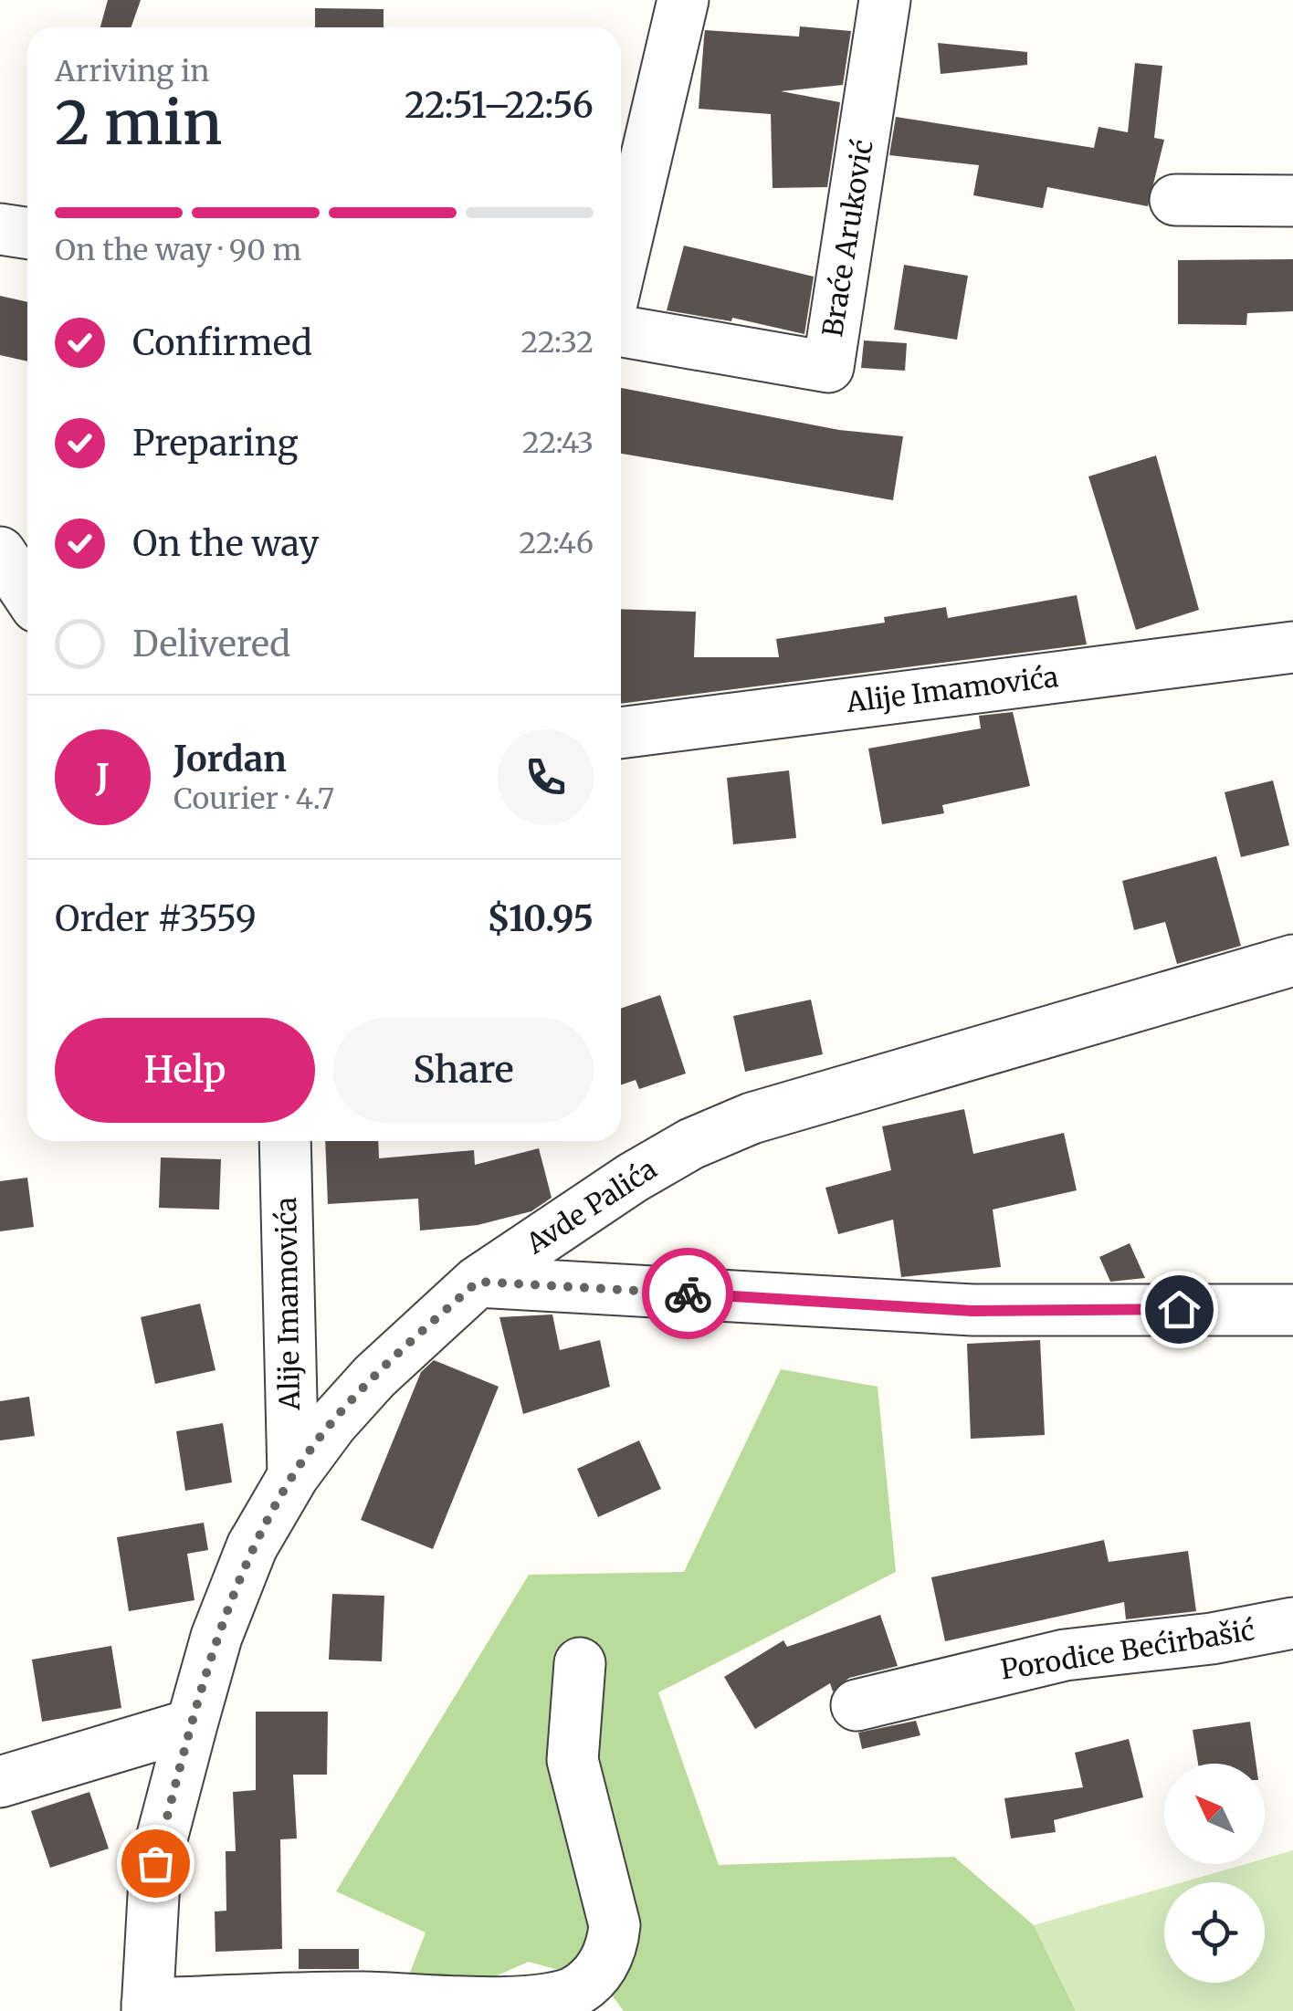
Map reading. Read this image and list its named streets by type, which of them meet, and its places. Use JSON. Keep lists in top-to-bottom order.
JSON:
{
  "streets": {
    "street": [
      "Braće Aruković",
      "Alije Imamovića",
      "Avde Palića",
      "Porodice Bećirbašić"
    ]
  },
  "crossings": [
    ["Alije Imamovića", "Avde Palića"]
  ],
  "north": "top left",
  "page": {
    "heading": ["2 min", "Arriving in", "22:51–22:56"],
    "panel": [
      "Jordan",
      "Courier · 4.7",
      "Order #3559",
      "$10.95"
    ],
    "bar": "On the way · 90 m",
    "list": [
      ["Confirmed", "22:32"],
      ["Preparing", "22:43"],
      ["On the way", "22:46"],
      "Delivered"
    ],
    "round": "J",
    "buttons": ["Help", "Share"]
  }
}
